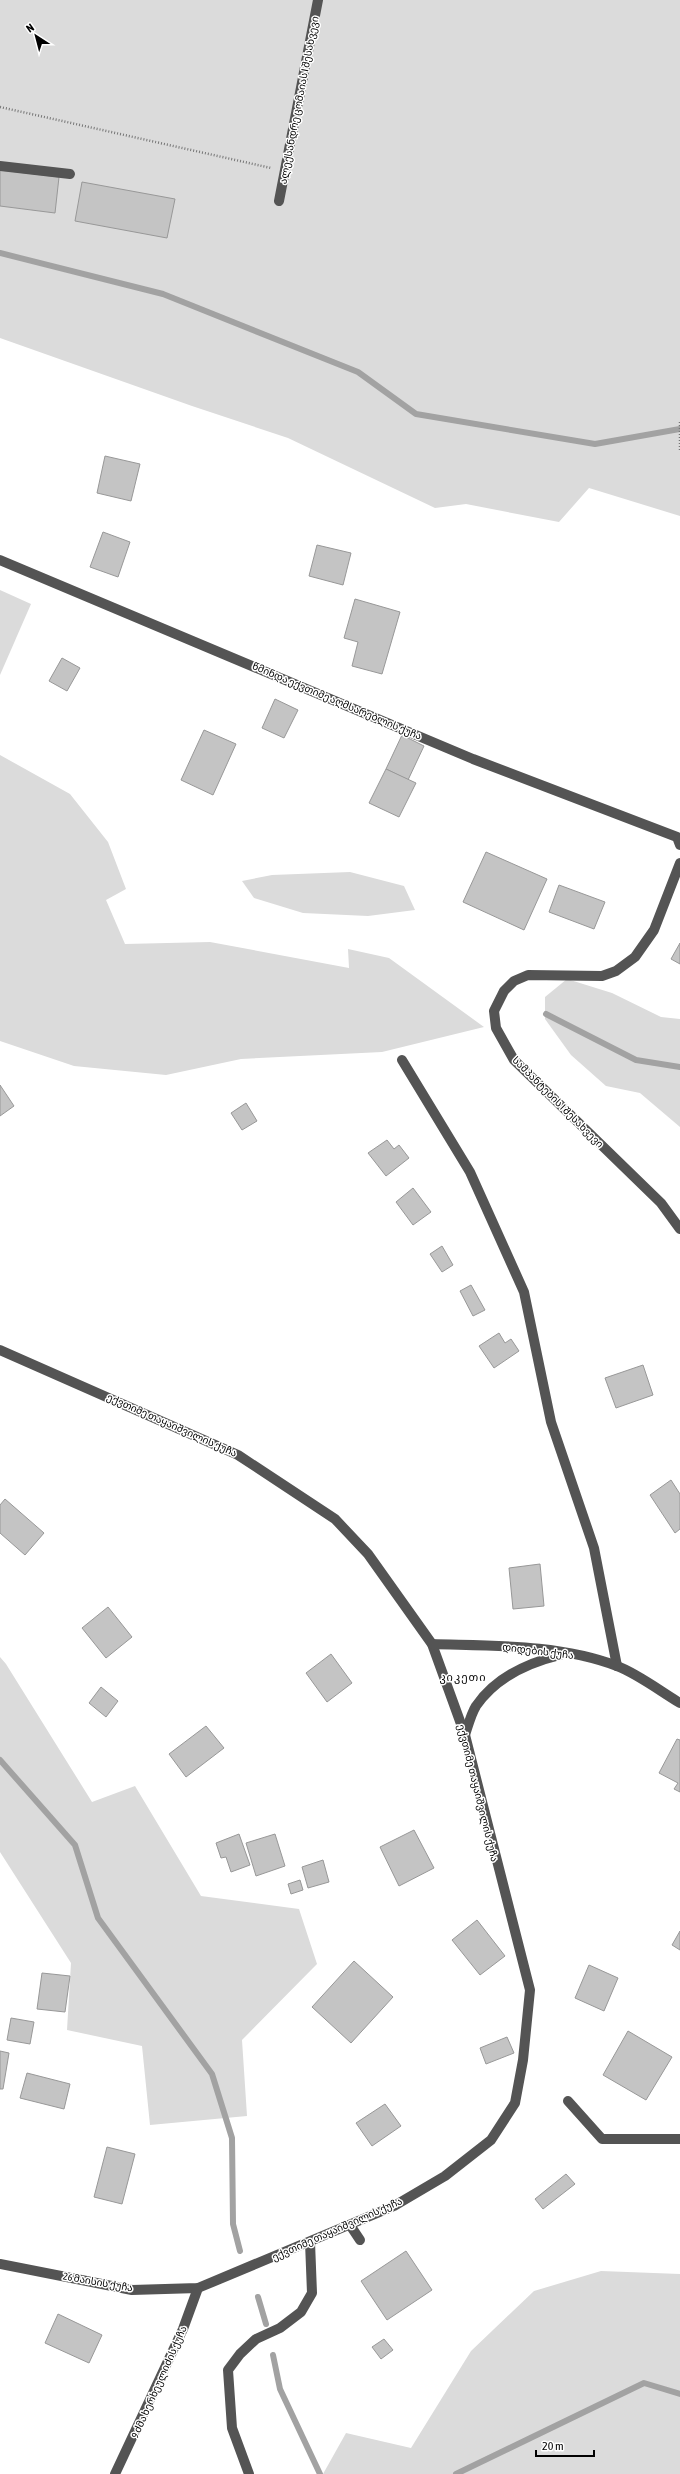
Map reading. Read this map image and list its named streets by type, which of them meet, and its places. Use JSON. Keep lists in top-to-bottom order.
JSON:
{
  "streets": {
    "street": [
      "ალექსანდრე ცომაიას I შესახვევი",
      "წმინდა ექვთიმე აღმსარებლის ქუჩა",
      "სამპანტების I შესახვევი",
      "ექვთიმე თაყაიშვილის ქუჩა",
      "დიდების ქუჩა",
      "26 მაისის ქუჩა",
      "9 ძმა ხერხეულიძის ქუჩა"
    ]
  },
  "crossings": [
    ["ექვთიმე თაყაიშვილის ქუჩა", "დიდების ქუჩა"],
    ["ექვთიმე თაყაიშვილის ქუჩა", "26 მაისის ქუჩა"],
    ["ექვთიმე თაყაიშვილის ქუჩა", "9 ძმა ხერხეულიძის ქუჩა"],
    ["26 მაისის ქუჩა", "9 ძმა ხერხეულიძის ქუჩა"]
  ],
  "districts": ["კიკეთი"],
  "scale_bar": "20 m",
  "north": "top left"
}
